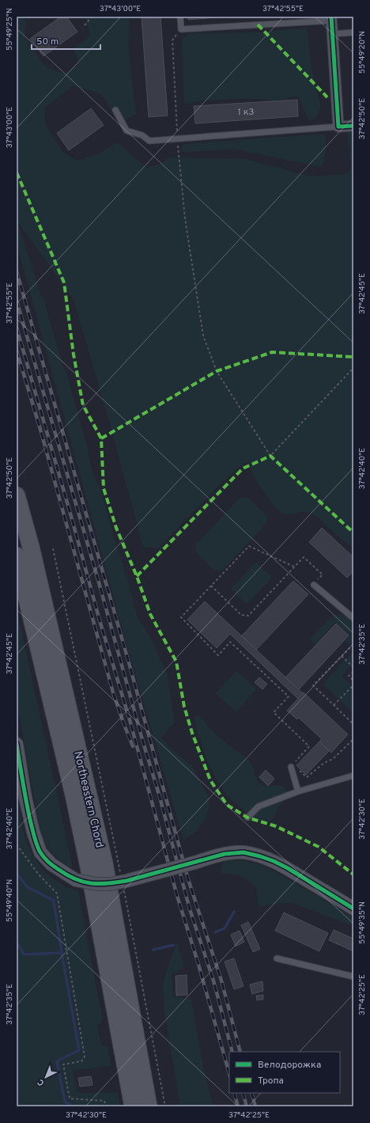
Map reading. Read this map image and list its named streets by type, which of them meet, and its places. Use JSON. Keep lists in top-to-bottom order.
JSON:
{
  "streets": {
    "main road": ["Northeastern Chord"]
  },
  "house_numbers": ["1 к3"],
  "legend": ["Велодорожка", "Тропа"],
  "scale_bar": "50 m",
  "north": "bottom left",
  "coordinates": [
    "37°43'00\"E",
    "37°42'55\"E",
    "55°49'25\"N",
    "55°49'20\"N",
    "37°42'50\"E",
    "37°42'45\"E",
    "37°42'40\"E",
    "37°42'35\"E",
    "37°42'30\"E",
    "55°49'40\"N",
    "55°49'35\"N",
    "37°42'25\"E"
  ]
}
